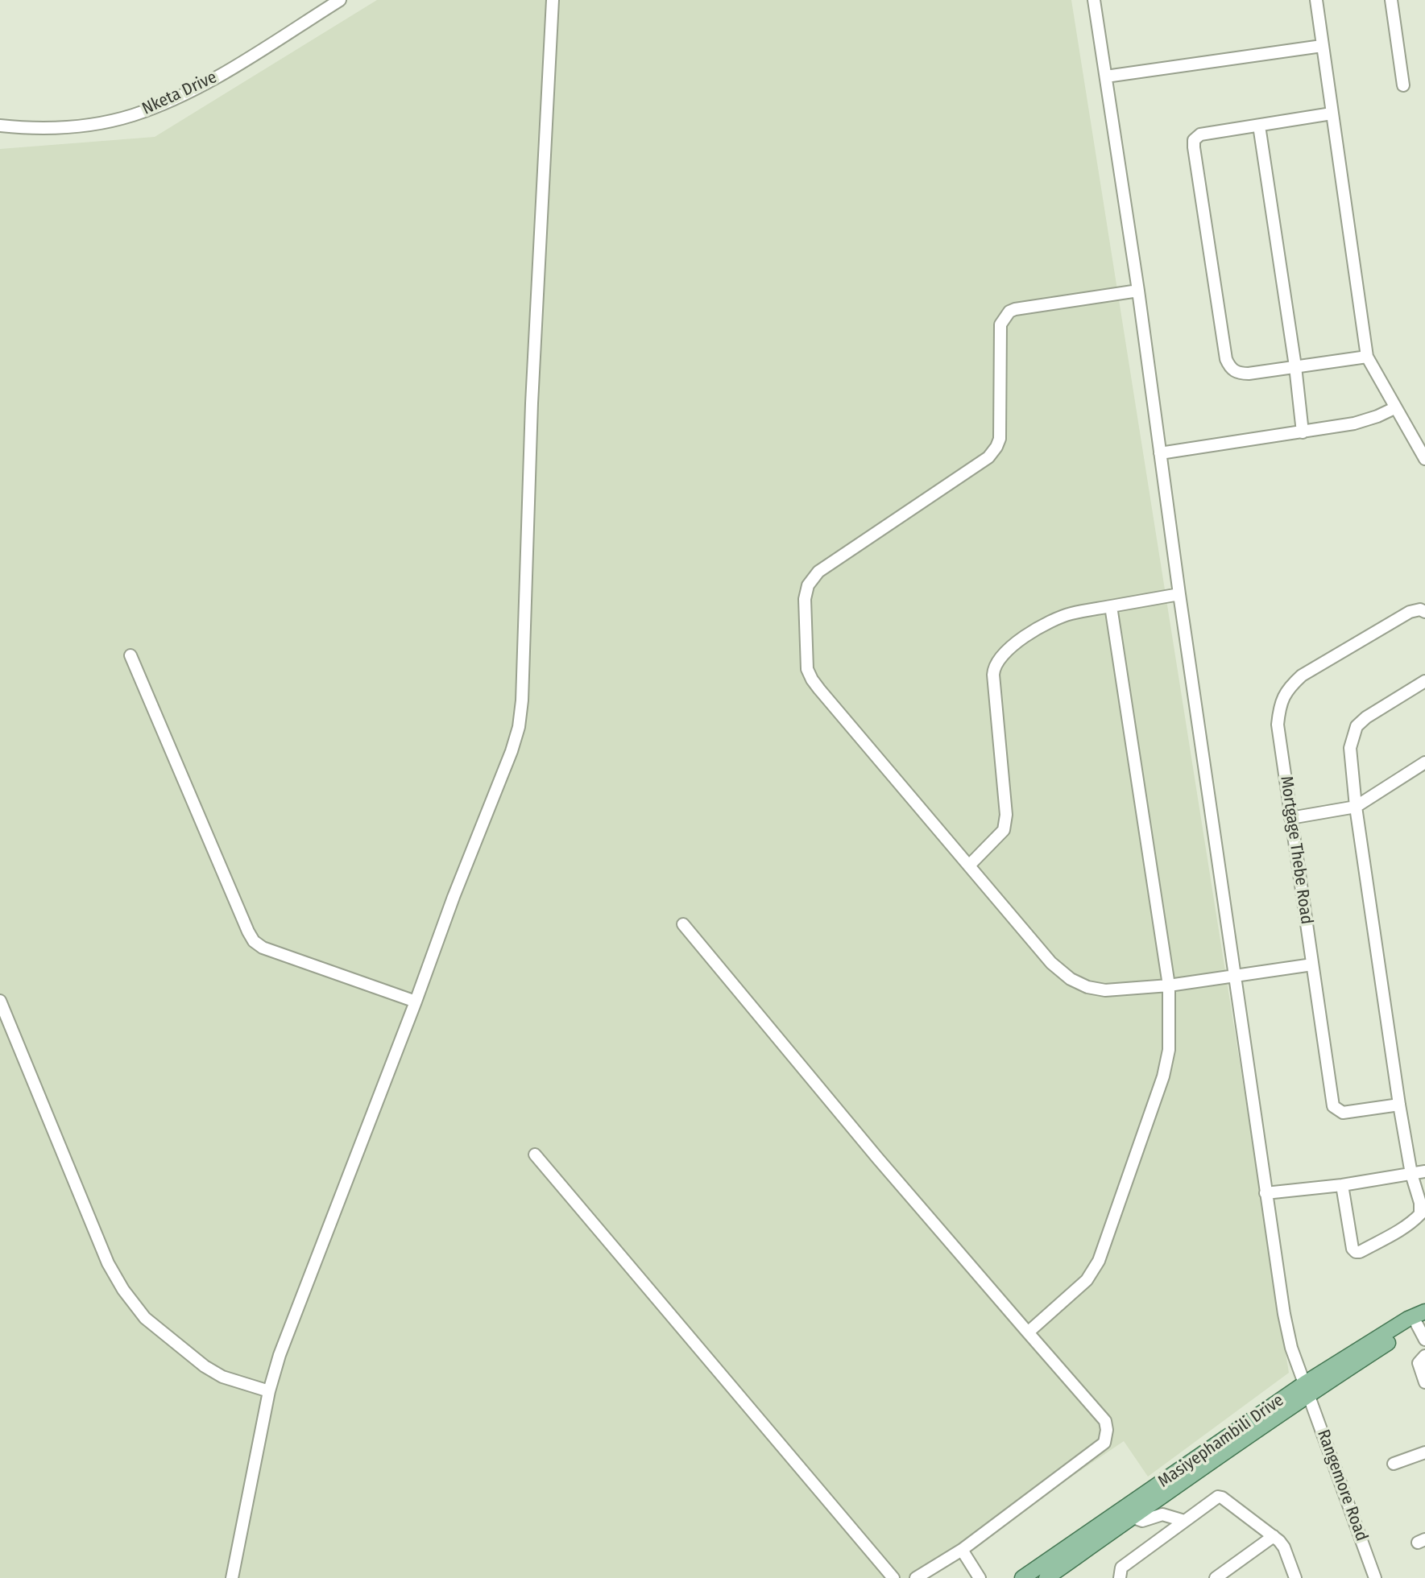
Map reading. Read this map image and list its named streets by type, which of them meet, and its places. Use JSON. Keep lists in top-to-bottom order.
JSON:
{
  "streets": {
    "main road": ["Masiyephambili Drive"],
    "street": ["Nketa Drive", "Mortgage Thebe Road", "Rangemore Road"]
  },
  "crossings": [
    ["Masiyephambili Drive", "Rangemore Road"]
  ]
}
